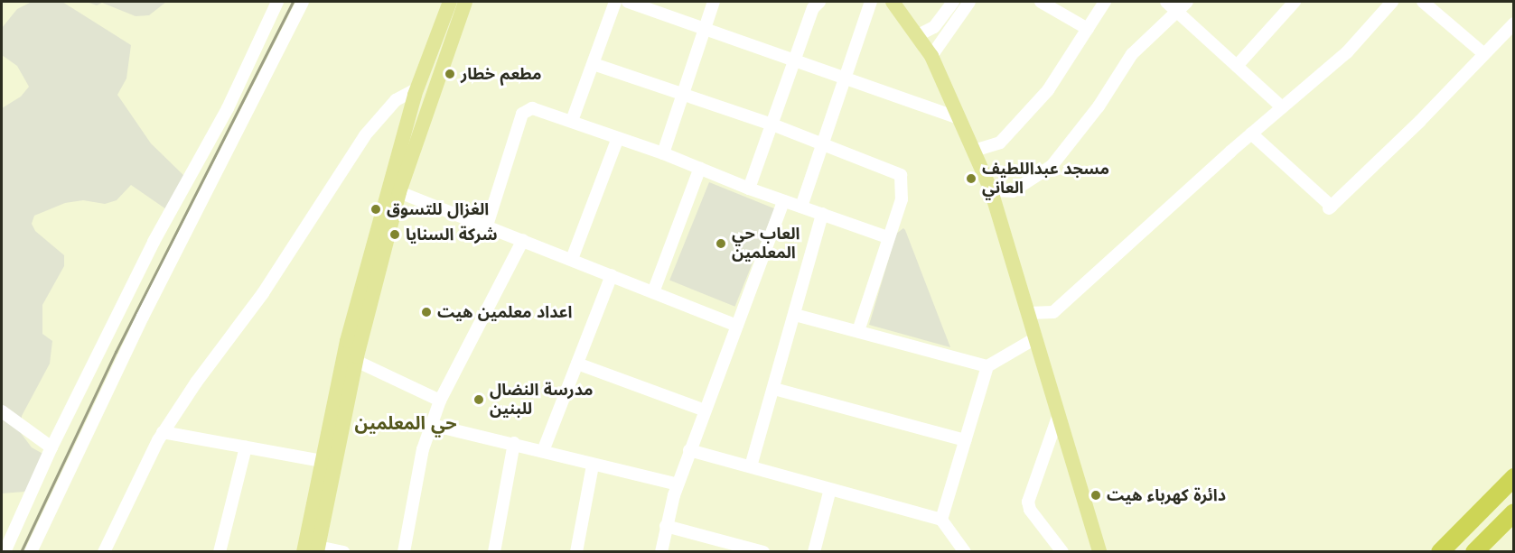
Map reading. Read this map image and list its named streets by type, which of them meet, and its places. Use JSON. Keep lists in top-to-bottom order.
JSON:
{
  "districts": ["حي المعلمين"],
  "places": [
    "مطعم خطار",
    "مسجد عبداللطيف العاني",
    "الغزال للتسوق",
    "شركة السنايا",
    "العاب حي المعلمين",
    "اعداد معلمين هيت",
    "مدرسة النضال للبنين",
    "دائرة كهرباء هيت"
  ]
}
